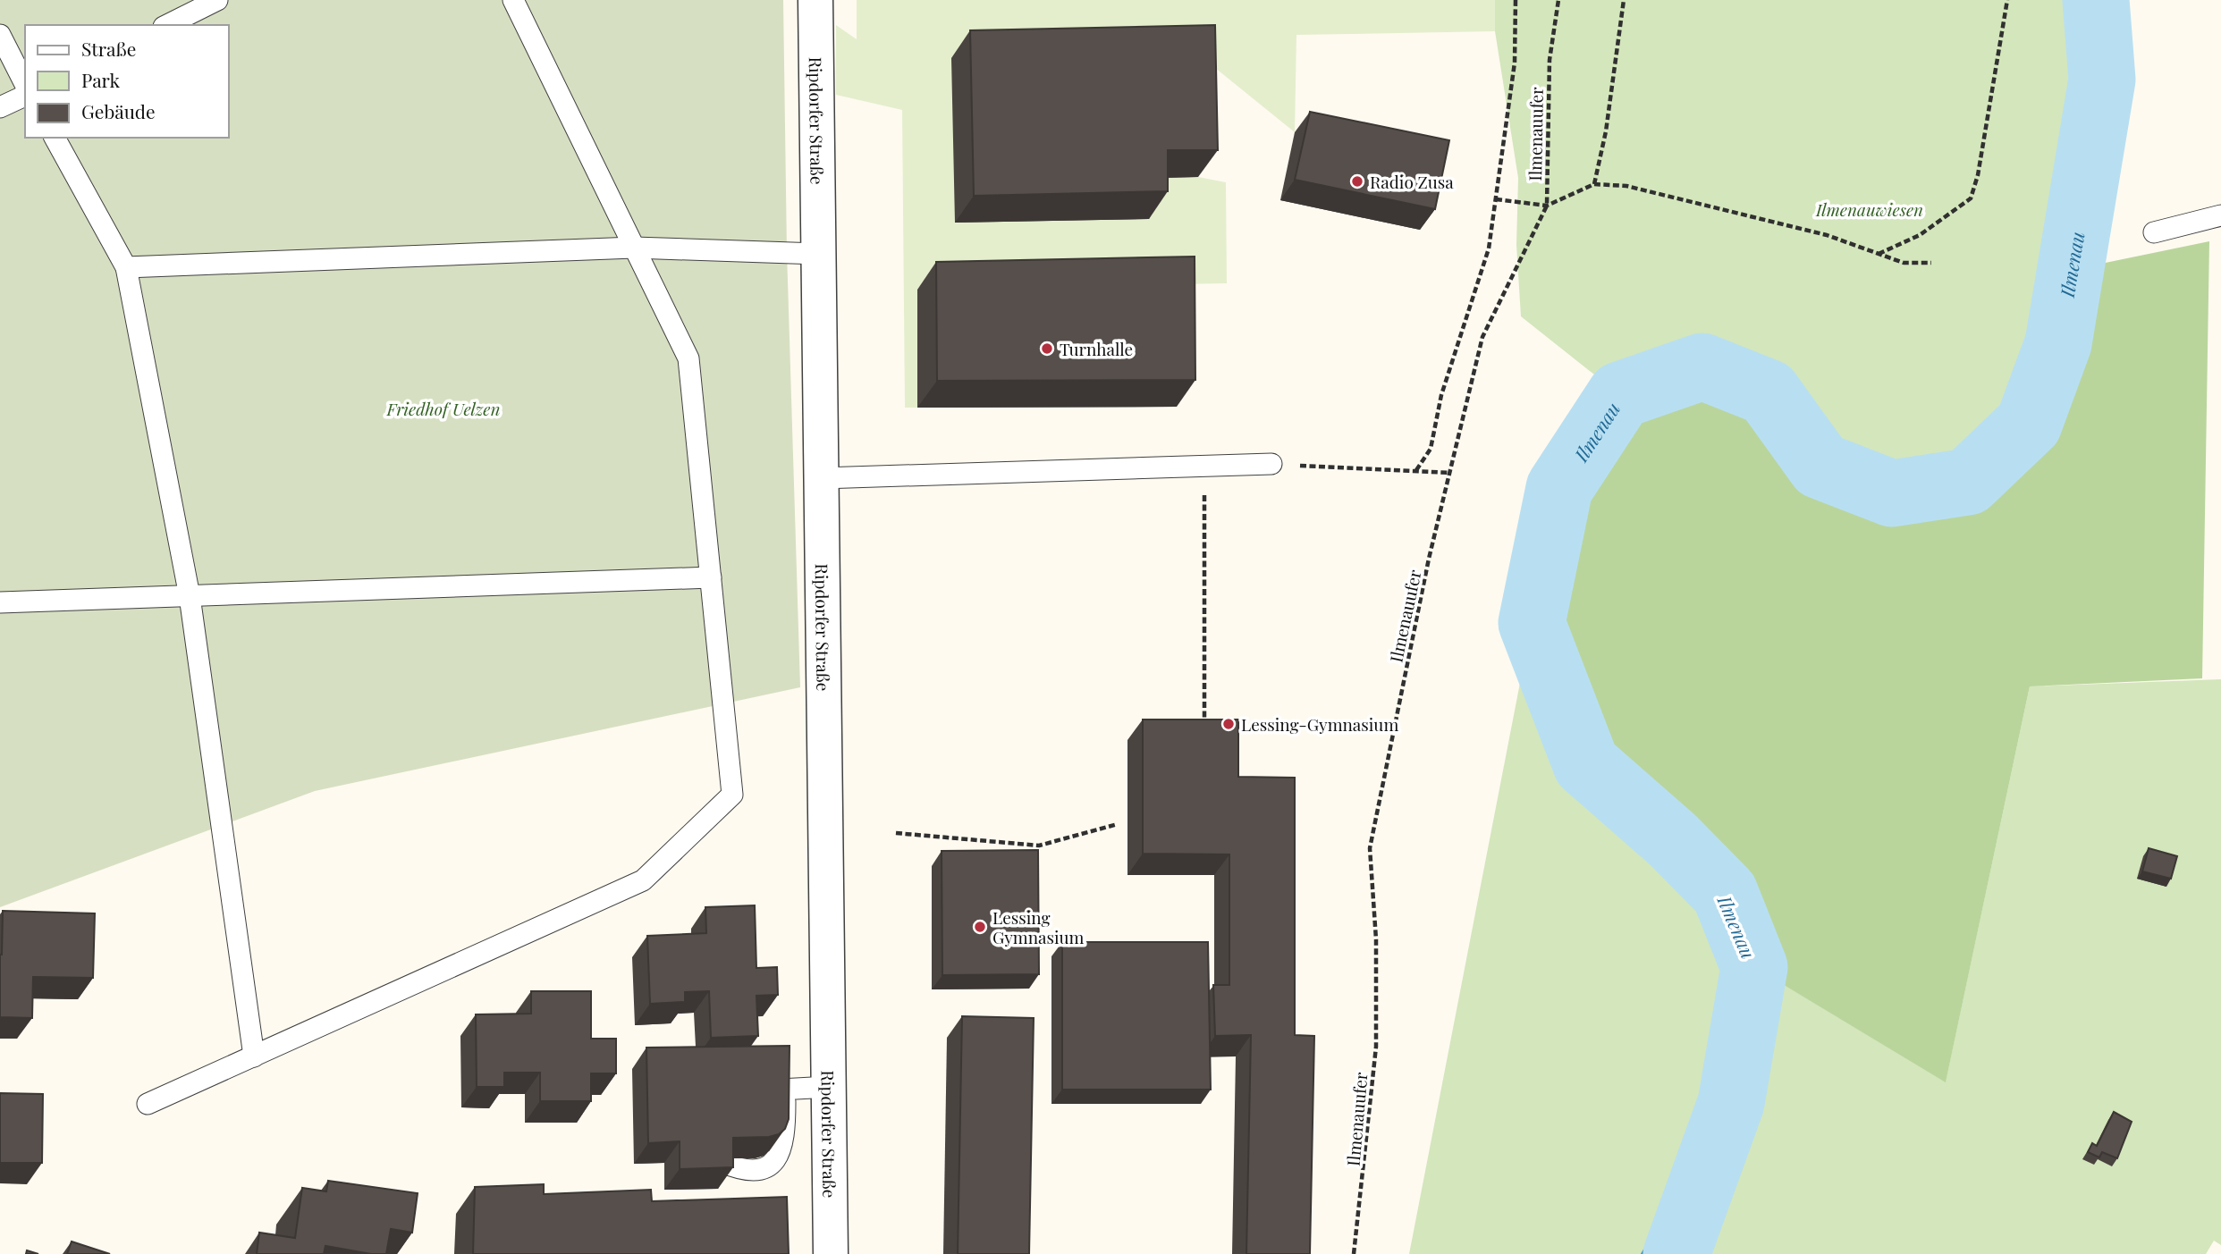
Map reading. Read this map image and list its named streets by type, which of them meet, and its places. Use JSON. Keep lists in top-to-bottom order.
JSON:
{
  "streets": {
    "street": ["Ripdorfer Straße"],
    "path": ["Ilmenauufer"]
  },
  "water": ["Ilmenau"],
  "parks": ["Ilmenauwiesen", "Friedhof Uelzen"],
  "places": [
    "Radio Zusa",
    "Turnhalle",
    "Lessing-Gymnasium",
    "Lessing Gymnasium"
  ],
  "legend": ["Straße", "Park", "Gebäude"]
}
